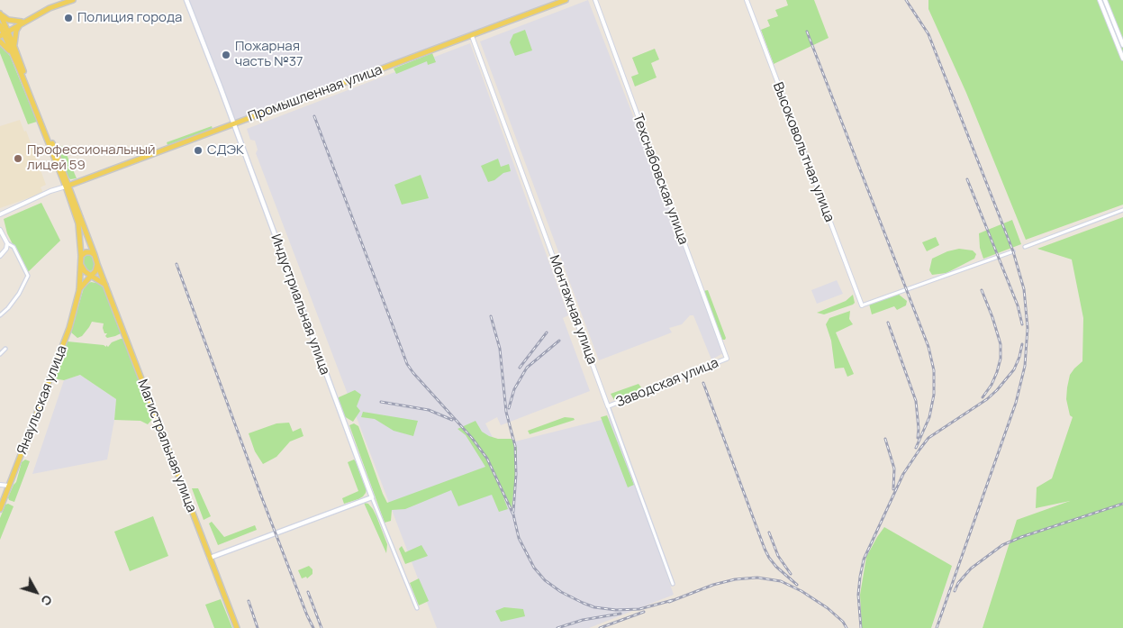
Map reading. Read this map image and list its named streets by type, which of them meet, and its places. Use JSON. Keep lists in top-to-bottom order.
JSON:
{
  "streets": {
    "main road": [
      "Промышленная улица",
      "Индустриальная улица",
      "Янаульская улица",
      "Магистральная улица"
    ],
    "street": [
      "Высоковольтная улица",
      "Техснабовская улица",
      "Монтажная улица",
      "Заводская улица"
    ]
  },
  "crossings": [
    ["Промышленная улица", "Индустриальная улица"],
    ["Промышленная улица", "Монтажная улица"],
    ["Промышленная улица", "Магистральная улица"],
    ["Техснабовская улица", "Заводская улица"],
    ["Монтажная улица", "Заводская улица"],
    ["Янаульская улица", "Магистральная улица"]
  ],
  "places": [
    "Полиция города",
    "Пожарная часть №37",
    "СДЭК",
    "Профессиональный лицей 59"
  ],
  "north": "bottom right"
}
